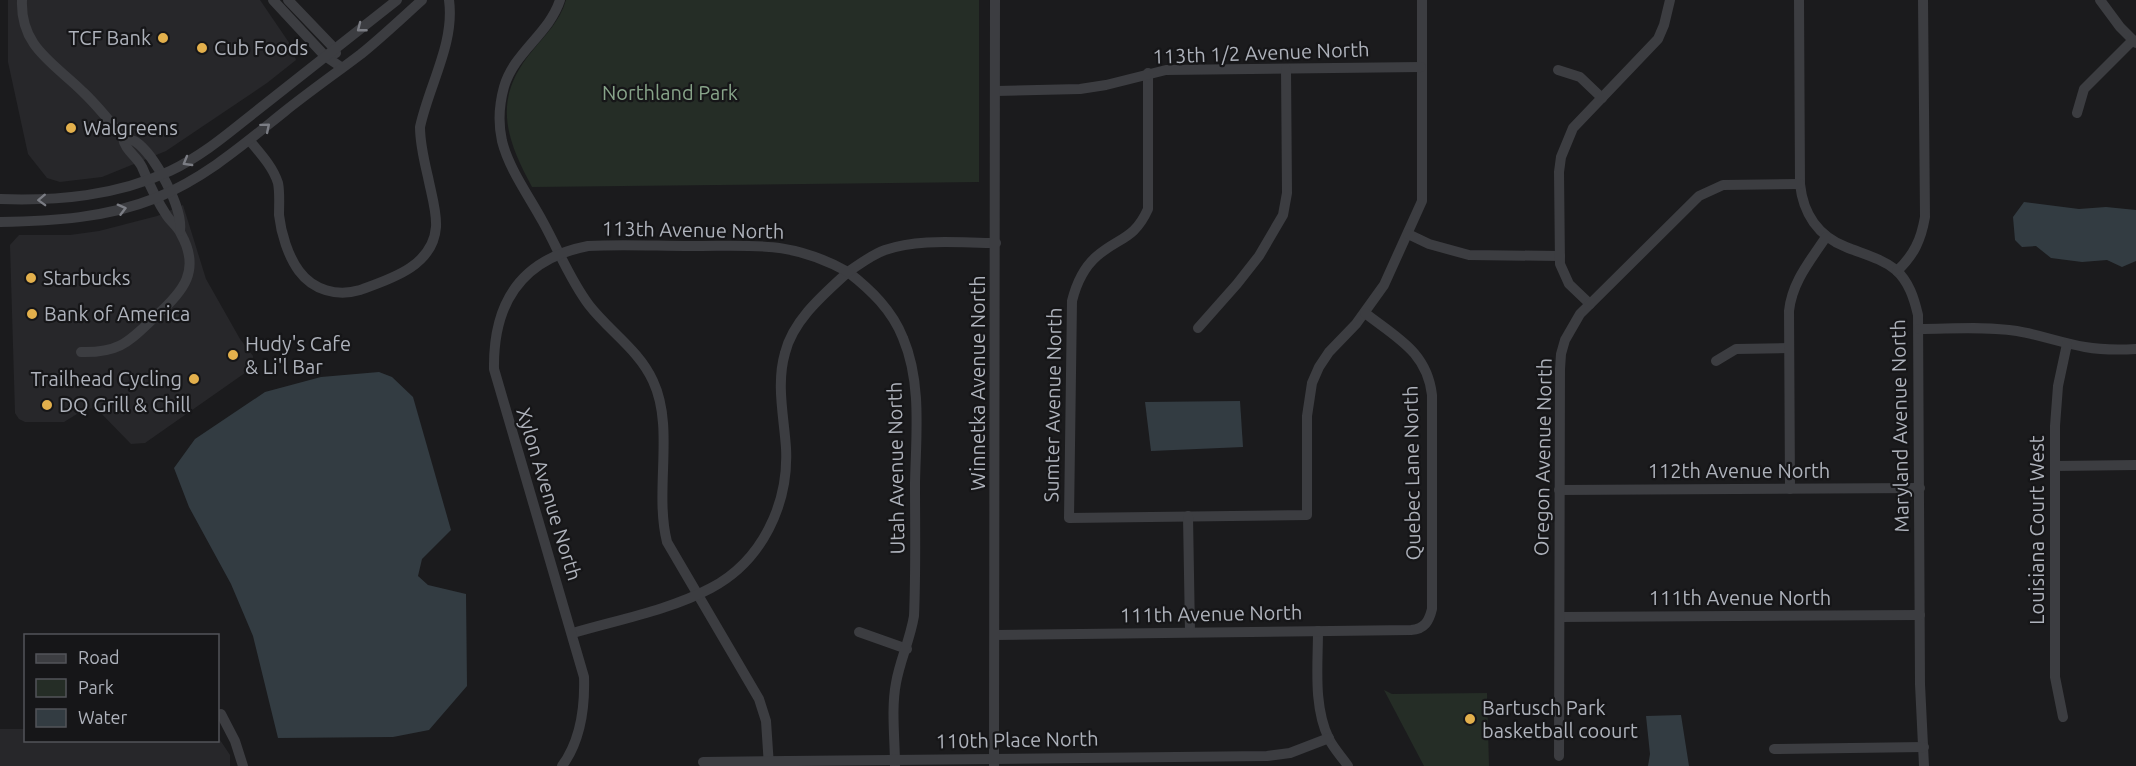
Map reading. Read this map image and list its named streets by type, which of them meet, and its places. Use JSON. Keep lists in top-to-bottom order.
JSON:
{
  "streets": {
    "street": [
      "113th 1/2 Avenue North",
      "113th Avenue North",
      "Winnetka Avenue North",
      "Sumter Avenue North",
      "Maryland Avenue North",
      "Oregon Avenue North",
      "Utah Avenue North",
      "112th Avenue North",
      "Quebec Lane North",
      "Xylon Avenue North",
      "Louisiana Court West",
      "111th Avenue North",
      "110th Place North"
    ]
  },
  "crossings": [
    ["113th 1/2 Avenue North", "Winnetka Avenue North"],
    ["113th 1/2 Avenue North", "Sumter Avenue North"],
    ["113th Avenue North", "Utah Avenue North"],
    ["113th Avenue North", "Xylon Avenue North"],
    ["Winnetka Avenue North", "111th Avenue North"],
    ["Winnetka Avenue North", "110th Place North"],
    ["Maryland Avenue North", "112th Avenue North"],
    ["Maryland Avenue North", "111th Avenue North"],
    ["Oregon Avenue North", "112th Avenue North"],
    ["Oregon Avenue North", "111th Avenue North"],
    ["Utah Avenue North", "110th Place North"],
    ["Quebec Lane North", "111th Avenue North"]
  ],
  "parks": ["Northland Park"],
  "places": [
    "TCF Bank",
    "Cub Foods",
    "Walgreens",
    "Starbucks",
    "Bank of America",
    "Hudy's Cafe & Li'l Bar",
    "Trailhead Cycling",
    "DQ Grill & Chill",
    "Bartusch Park basketball coourt"
  ],
  "legend": ["Road", "Park", "Water"]
}
